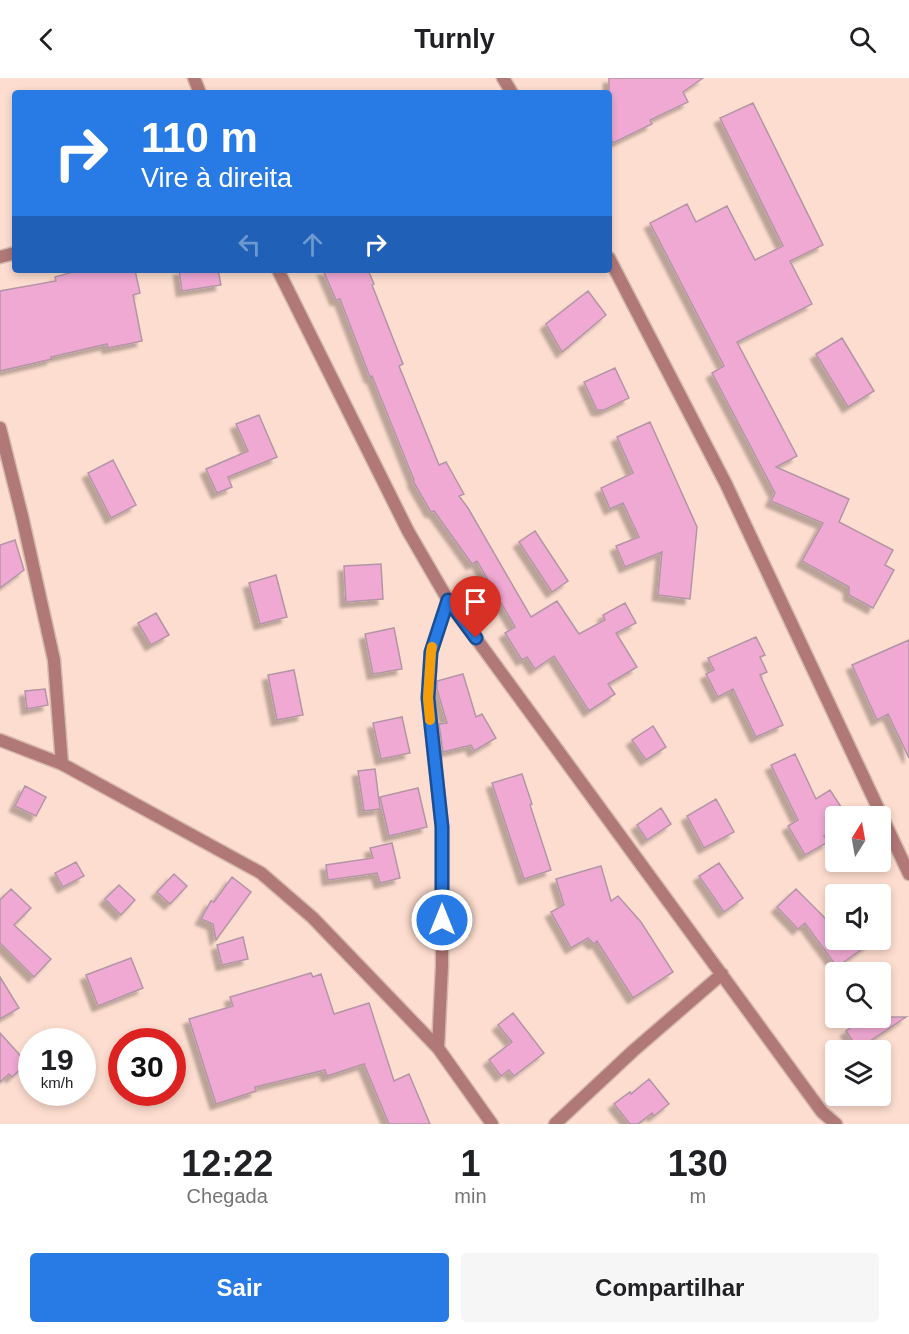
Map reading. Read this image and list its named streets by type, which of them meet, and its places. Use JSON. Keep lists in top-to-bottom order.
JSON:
{
  "north": "top",
  "page": {
    "header": "Turnly",
    "turn": ["110 m", "Vire à direita"],
    "speed": "19 km/h",
    "limit": "30",
    "eta": [
      "12:22",
      "Chegada",
      "1",
      "min",
      "130",
      "m"
    ],
    "buttons": ["Sair", "Compartilhar"]
  }
}
